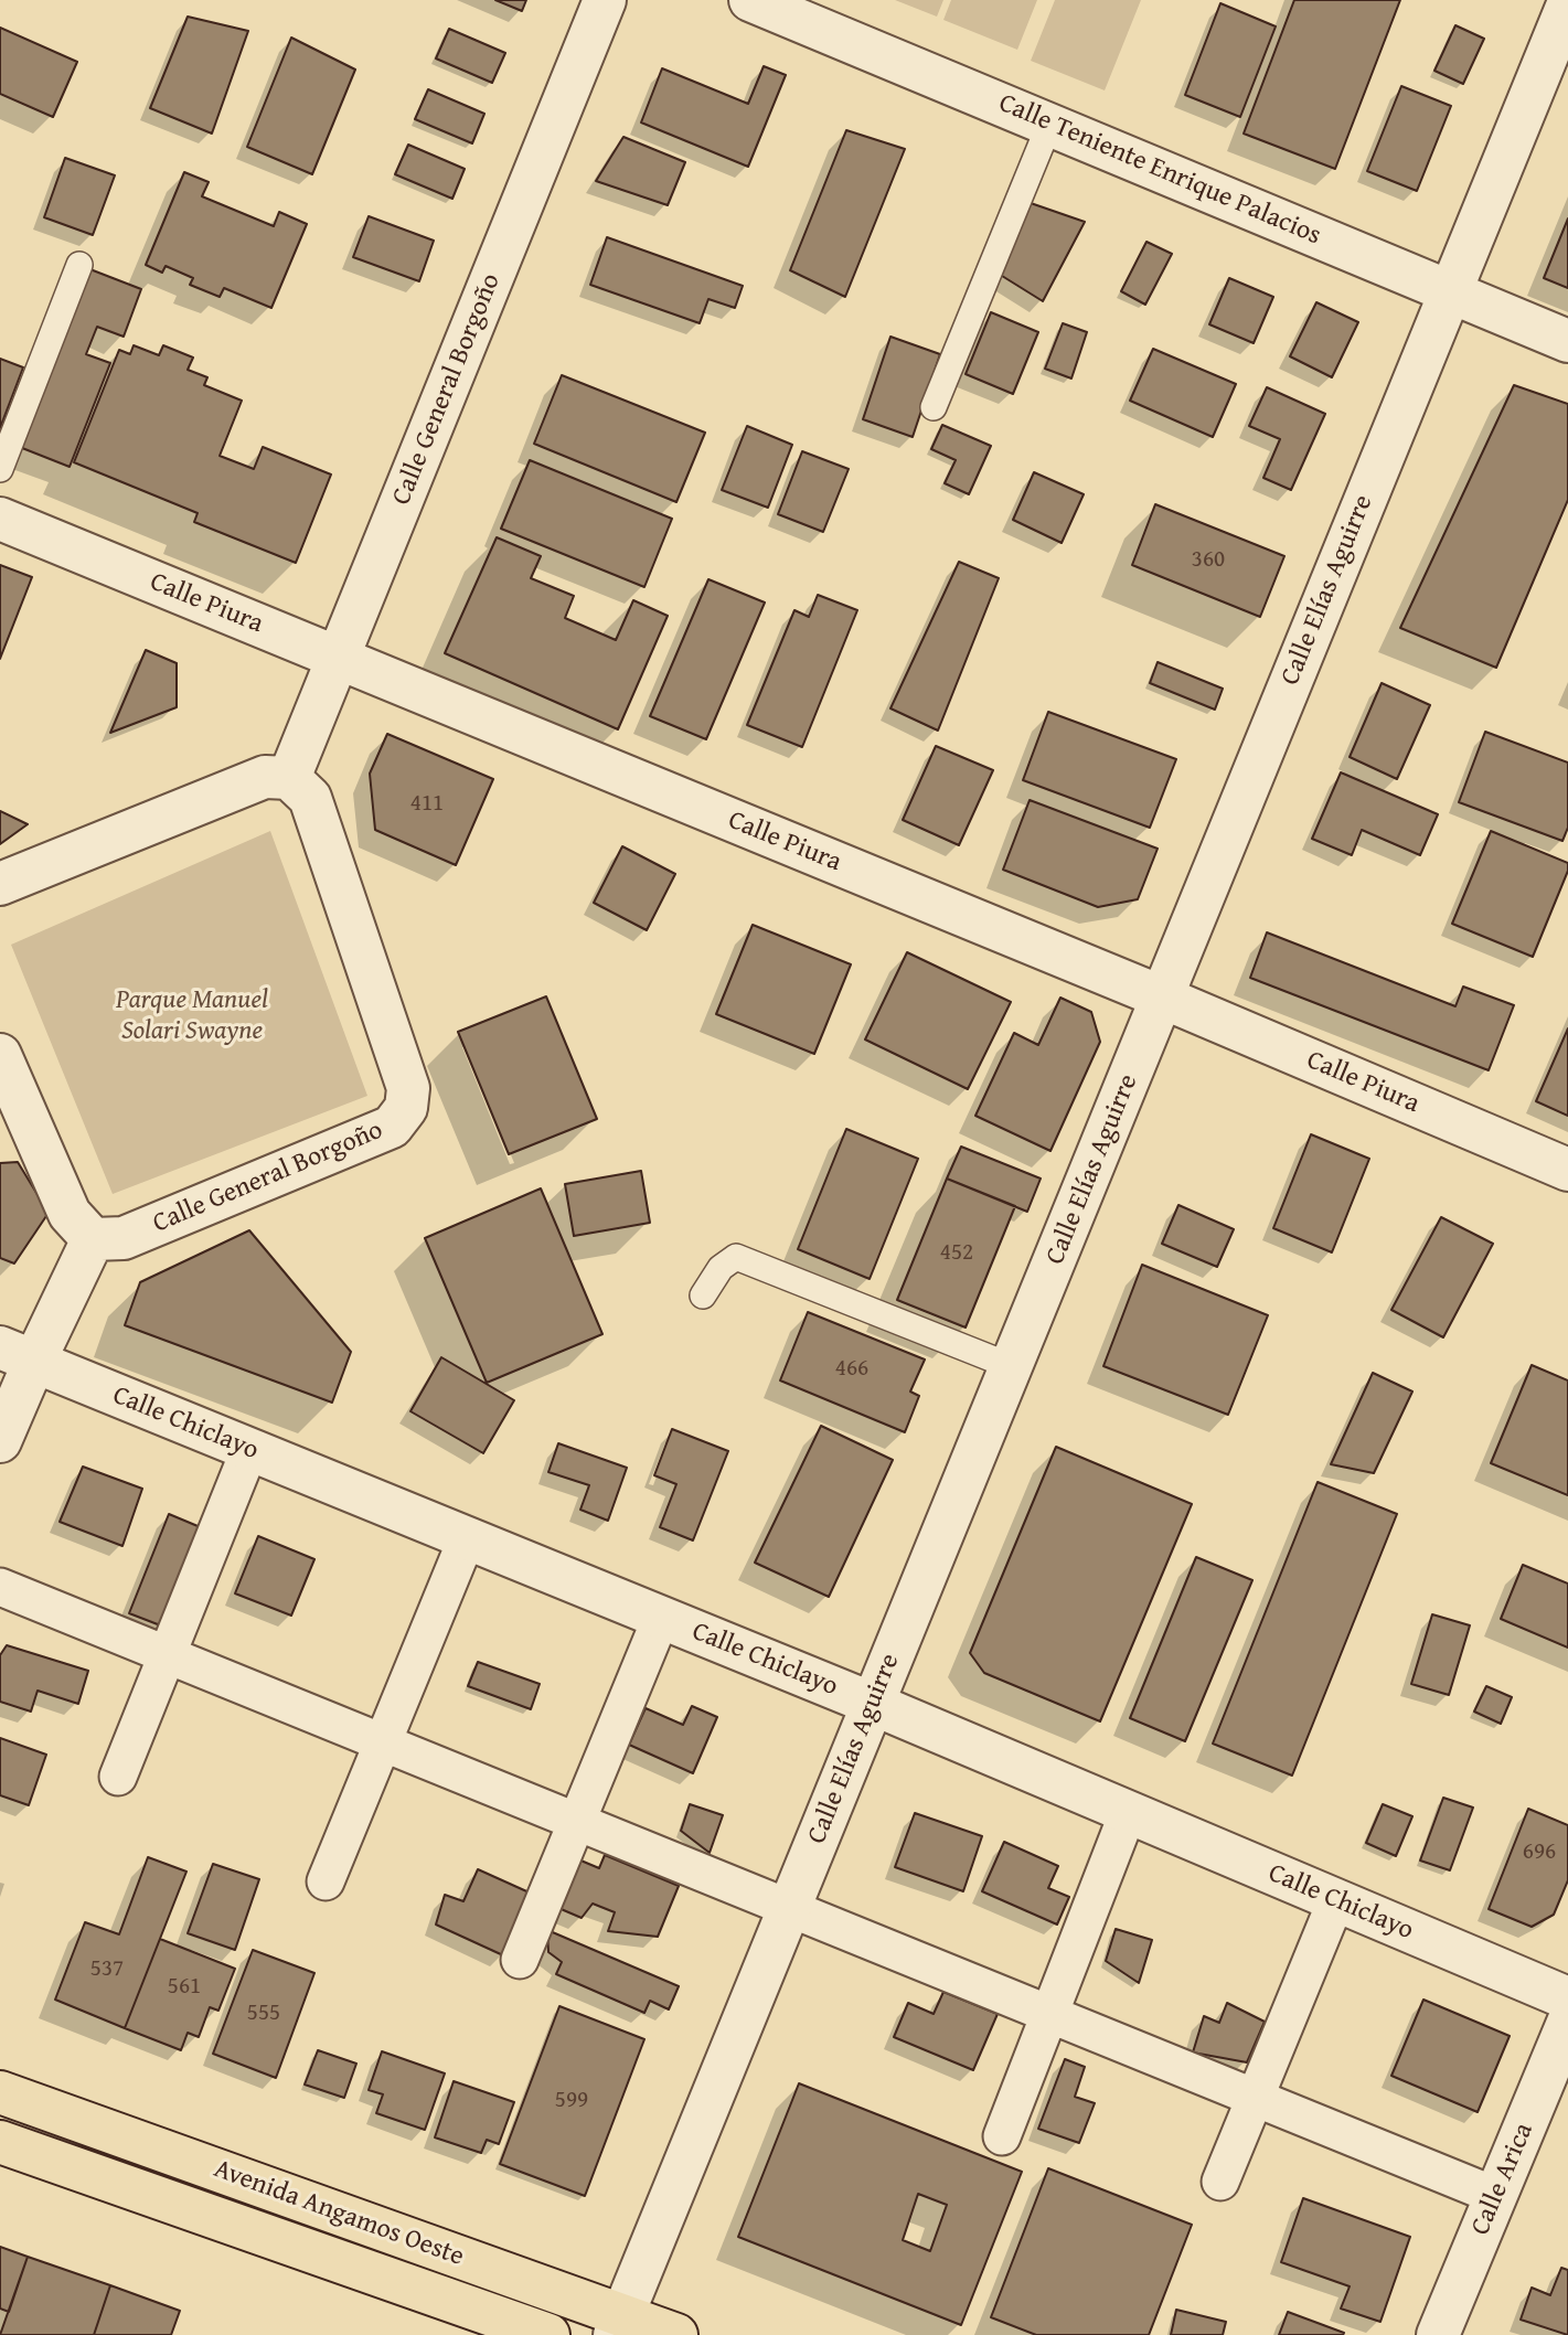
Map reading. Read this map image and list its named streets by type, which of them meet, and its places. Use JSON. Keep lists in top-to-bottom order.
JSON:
{
  "streets": {
    "main road": ["Avenida Angamos Oeste"],
    "street": [
      "Calle Teniente Enrique Palacios",
      "Calle General Borgoño",
      "Calle Elías Aguirre",
      "Calle Piura",
      "Calle Chiclayo",
      "Calle Arica"
    ]
  },
  "crossings": [
    ["Calle Teniente Enrique Palacios", "Calle Elías Aguirre"],
    ["Calle General Borgoño", "Calle Piura"],
    ["Calle Elías Aguirre", "Calle Piura"],
    ["Calle Elías Aguirre", "Calle Chiclayo"],
    ["Calle Elías Aguirre", "Avenida Angamos Oeste"]
  ],
  "parks": ["Parque Manuel Solari Swayne"],
  "house_numbers": [
    "360",
    "411",
    "452",
    "466",
    "696",
    "537",
    "561",
    "555",
    "599"
  ]
}
